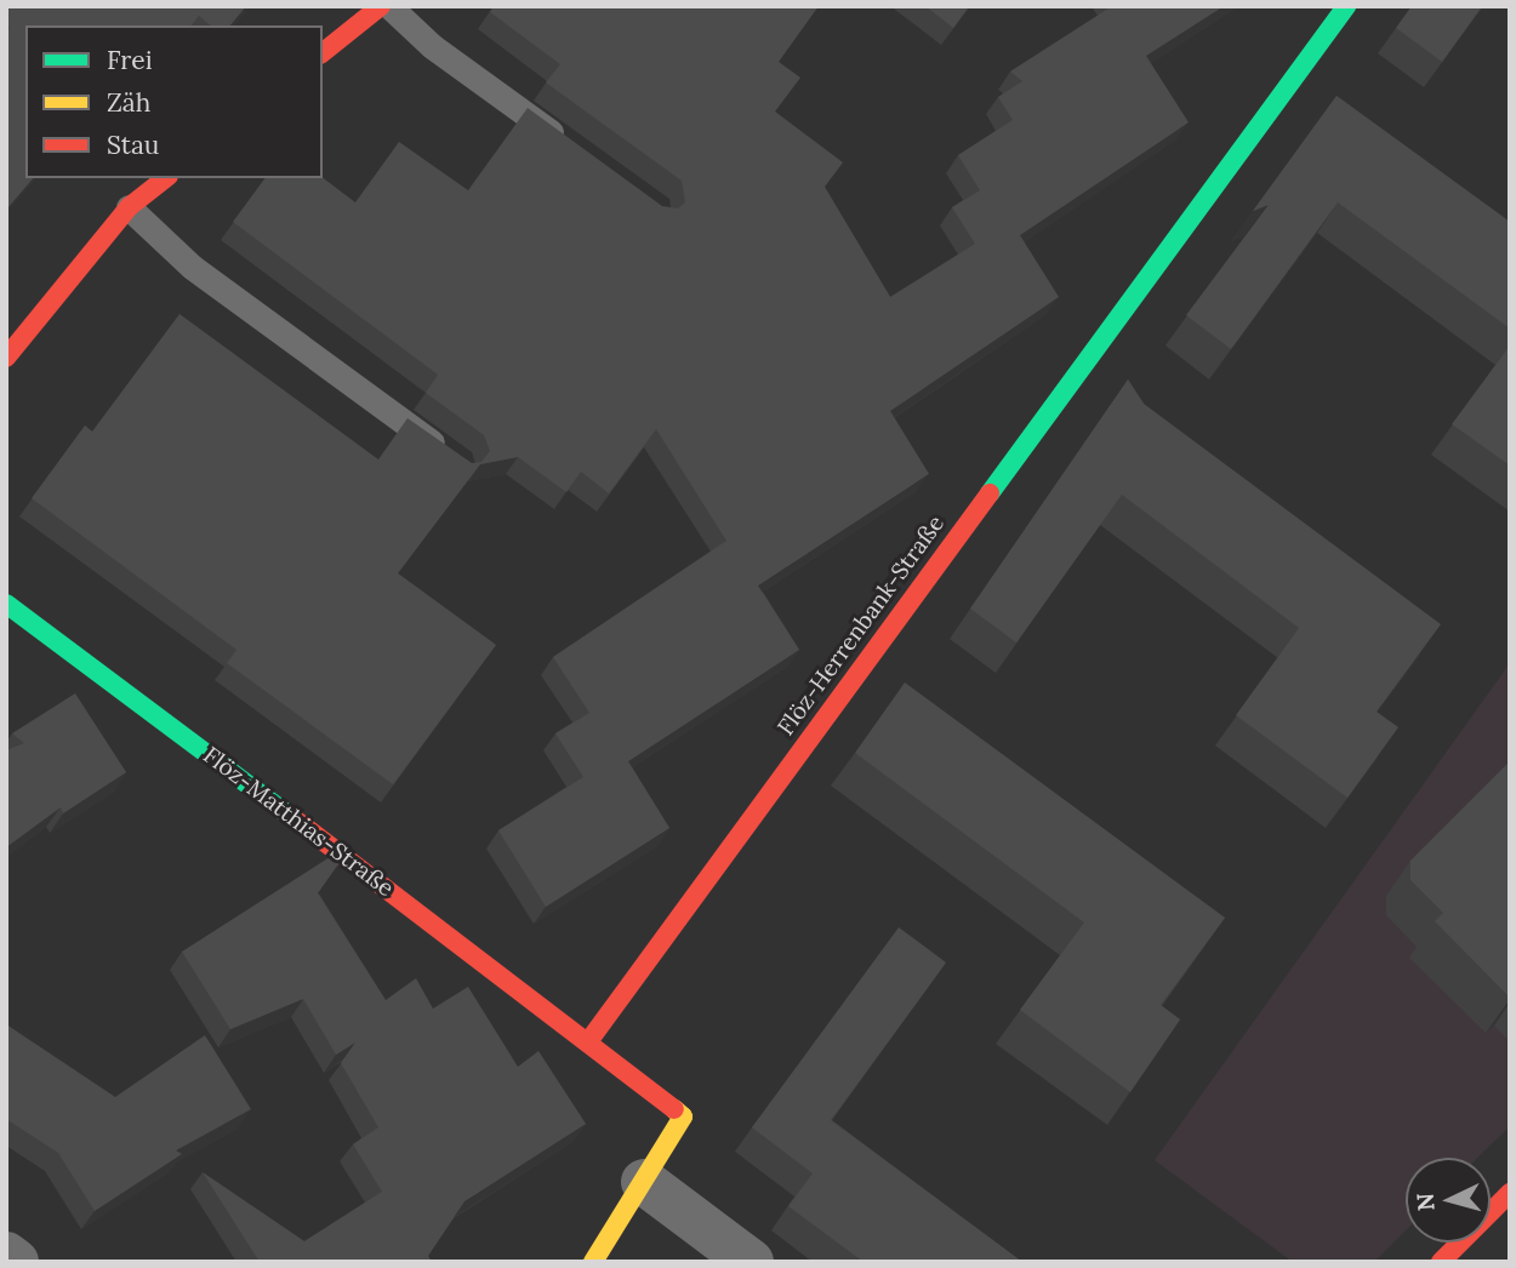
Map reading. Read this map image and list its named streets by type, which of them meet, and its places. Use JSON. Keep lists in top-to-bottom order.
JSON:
{
  "streets": {
    "street": ["Flöz-Herrenbank-Straße", "Flöz-Matthias-Straße"]
  },
  "crossings": [
    ["Flöz-Herrenbank-Straße", "Flöz-Matthias-Straße"]
  ],
  "legend": ["Frei", "Zäh", "Stau"],
  "north": "left"
}
